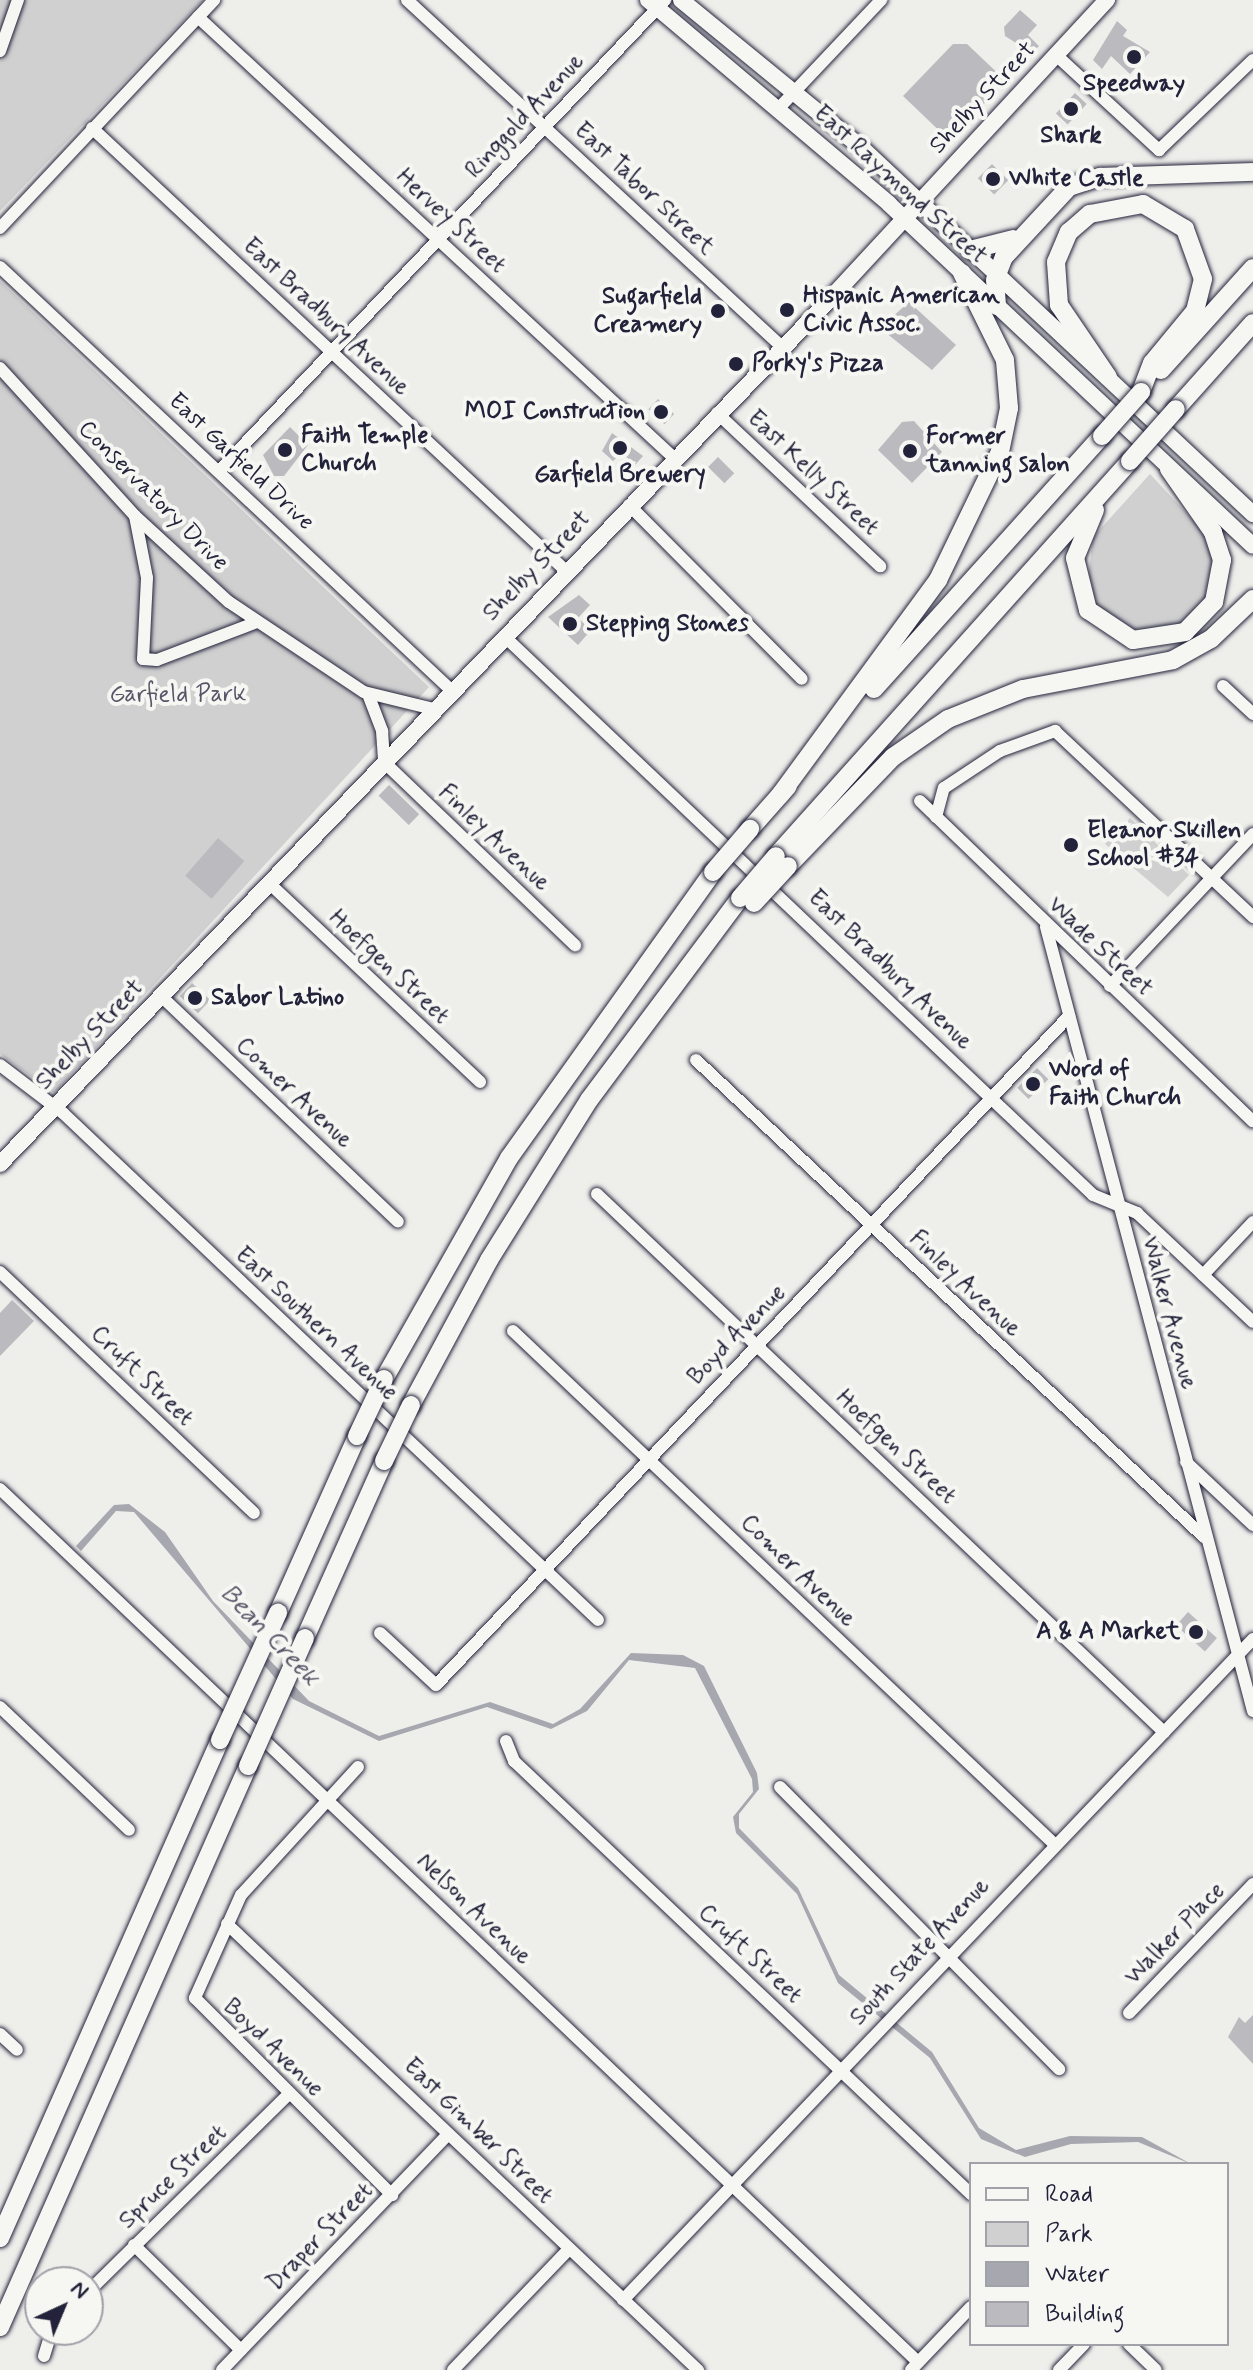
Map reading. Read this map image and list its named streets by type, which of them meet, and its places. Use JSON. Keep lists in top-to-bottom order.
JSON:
{
  "streets": {
    "main road": ["Shelby Street", "East Raymond Street"],
    "street": [
      "Ringgold Avenue",
      "East Tabor Street",
      "Hervey Street",
      "East Bradbury Avenue",
      "East Garfield Drive",
      "East Kelly Street",
      "Conservatory Drive",
      "Finley Avenue",
      "Wade Street",
      "Hoefgen Street",
      "Comer Avenue",
      "Walker Avenue",
      "East Southern Avenue",
      "Boyd Avenue",
      "Cruft Street",
      "Nelson Avenue",
      "Walker Place",
      "South State Avenue",
      "East Gimber Street",
      "Spruce Street",
      "Draper Street"
    ]
  },
  "crossings": [
    ["Shelby Street", "East Raymond Street"],
    ["Shelby Street", "East Tabor Street"],
    ["Shelby Street", "Hervey Street"],
    ["Shelby Street", "East Bradbury Avenue"],
    ["Shelby Street", "East Garfield Drive"],
    ["Shelby Street", "East Kelly Street"],
    ["Shelby Street", "Conservatory Drive"],
    ["Shelby Street", "Finley Avenue"],
    ["Shelby Street", "Hoefgen Street"],
    ["Shelby Street", "Comer Avenue"],
    ["Shelby Street", "East Southern Avenue"],
    ["Ringgold Avenue", "East Raymond Street"],
    ["Ringgold Avenue", "East Tabor Street"],
    ["Ringgold Avenue", "Hervey Street"],
    ["Ringgold Avenue", "East Bradbury Avenue"],
    ["Ringgold Avenue", "East Garfield Drive"],
    ["East Bradbury Avenue", "Walker Avenue"],
    ["East Bradbury Avenue", "Boyd Avenue"],
    ["Finley Avenue", "Walker Avenue"],
    ["Finley Avenue", "Boyd Avenue"],
    ["Wade Street", "Walker Avenue"],
    ["Hoefgen Street", "Boyd Avenue"],
    ["Hoefgen Street", "South State Avenue"],
    ["Comer Avenue", "Boyd Avenue"],
    ["Comer Avenue", "South State Avenue"],
    ["Walker Avenue", "Boyd Avenue"],
    ["Walker Avenue", "South State Avenue"],
    ["East Southern Avenue", "Boyd Avenue"],
    ["Boyd Avenue", "Nelson Avenue"],
    ["Boyd Avenue", "East Gimber Street"],
    ["Boyd Avenue", "Spruce Street"],
    ["Boyd Avenue", "Draper Street"],
    ["Cruft Street", "South State Avenue"],
    ["Nelson Avenue", "South State Avenue"],
    ["South State Avenue", "East Gimber Street"],
    ["East Gimber Street", "Draper Street"]
  ],
  "water": ["Bean Creek"],
  "parks": ["Garfield Park"],
  "places": [
    "Speedway",
    "Shark",
    "White Castle",
    "Hispanic American Civic Assoc.",
    "Sugarfield Creamery",
    "Porky's Pizza",
    "MOI Construction",
    "Garfield Brewery",
    "Faith Temple Church",
    "Former tanning salon",
    "Stepping Stones",
    "Eleanor Skillen School #34",
    "Sabor Latino",
    "Word of Faith Church",
    "A & A Market"
  ],
  "legend": [
    "Road",
    "Park",
    "Water",
    "Building"
  ],
  "north": "top right"
}
